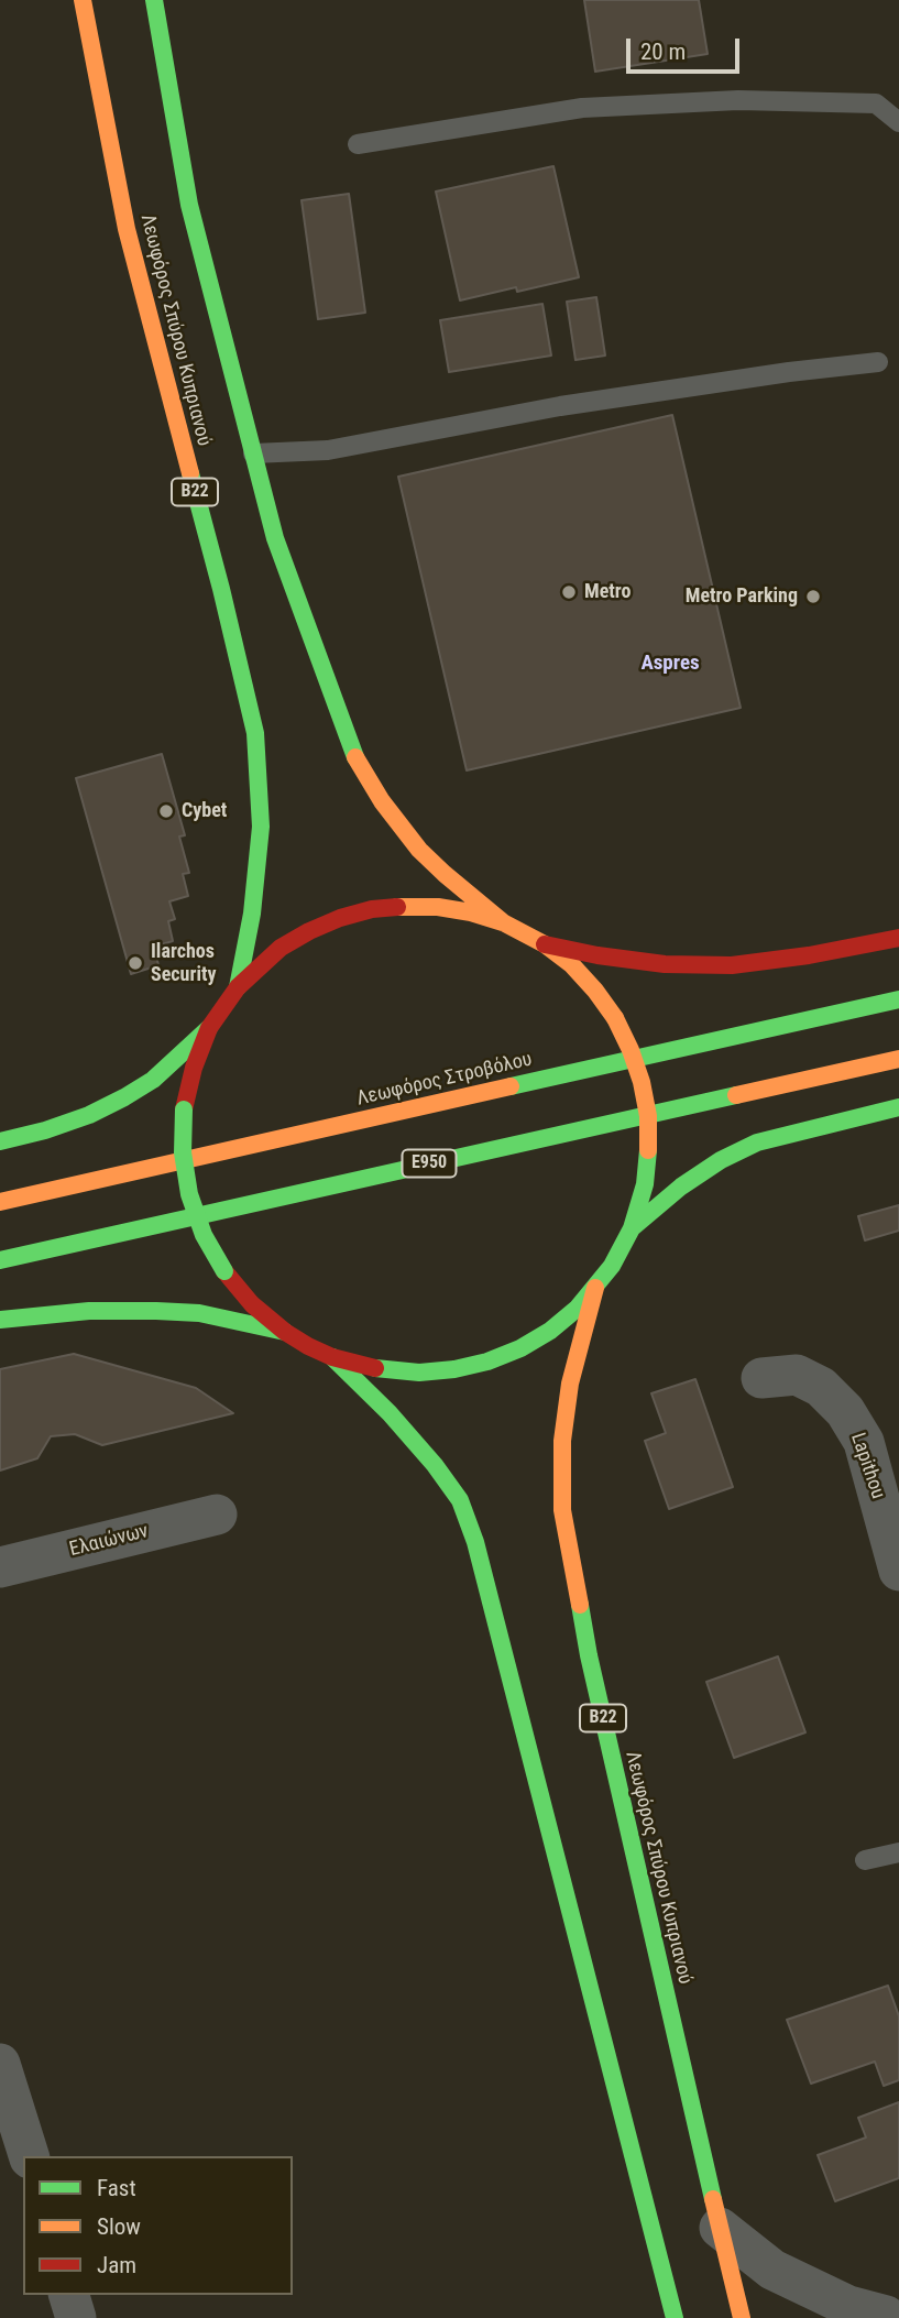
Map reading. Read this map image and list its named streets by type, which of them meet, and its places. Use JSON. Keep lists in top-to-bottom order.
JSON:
{
  "streets": {
    "main road": [
      "Λεωφόρος Σπύρου Κυπριανού",
      "B22",
      "Λεωφόρος Στροβόλου",
      "E950"
    ],
    "street": ["Lapithou", "Ελαιώνων"]
  },
  "districts": ["Aspres"],
  "places": [
    "Metro",
    "Metro Parking",
    "Cybet",
    "Ilarchos Security"
  ],
  "legend": ["Fast", "Slow", "Jam"],
  "scale_bar": "20 m"
}
